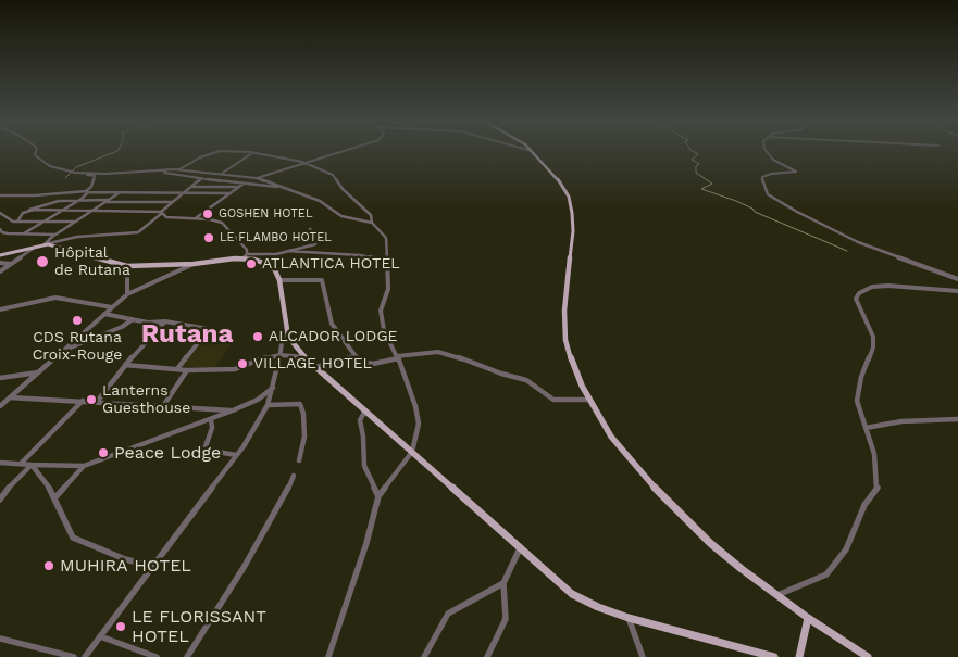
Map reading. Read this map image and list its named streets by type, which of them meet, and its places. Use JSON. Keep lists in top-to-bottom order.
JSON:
{
  "districts": ["Rutana"],
  "places": [
    "GOSHEN HOTEL",
    "LE FLAMBO HOTEL",
    "Hôpital de Rutana",
    "ATLANTICA HOTEL",
    "CDS Rutana Croix-Rouge",
    "ALCADOR LODGE",
    "VILLAGE HOTEL",
    "Lanterns Guesthouse",
    "Peace Lodge",
    "MUHIRA HOTEL",
    "LE FLORISSANT HOTEL"
  ]
}
